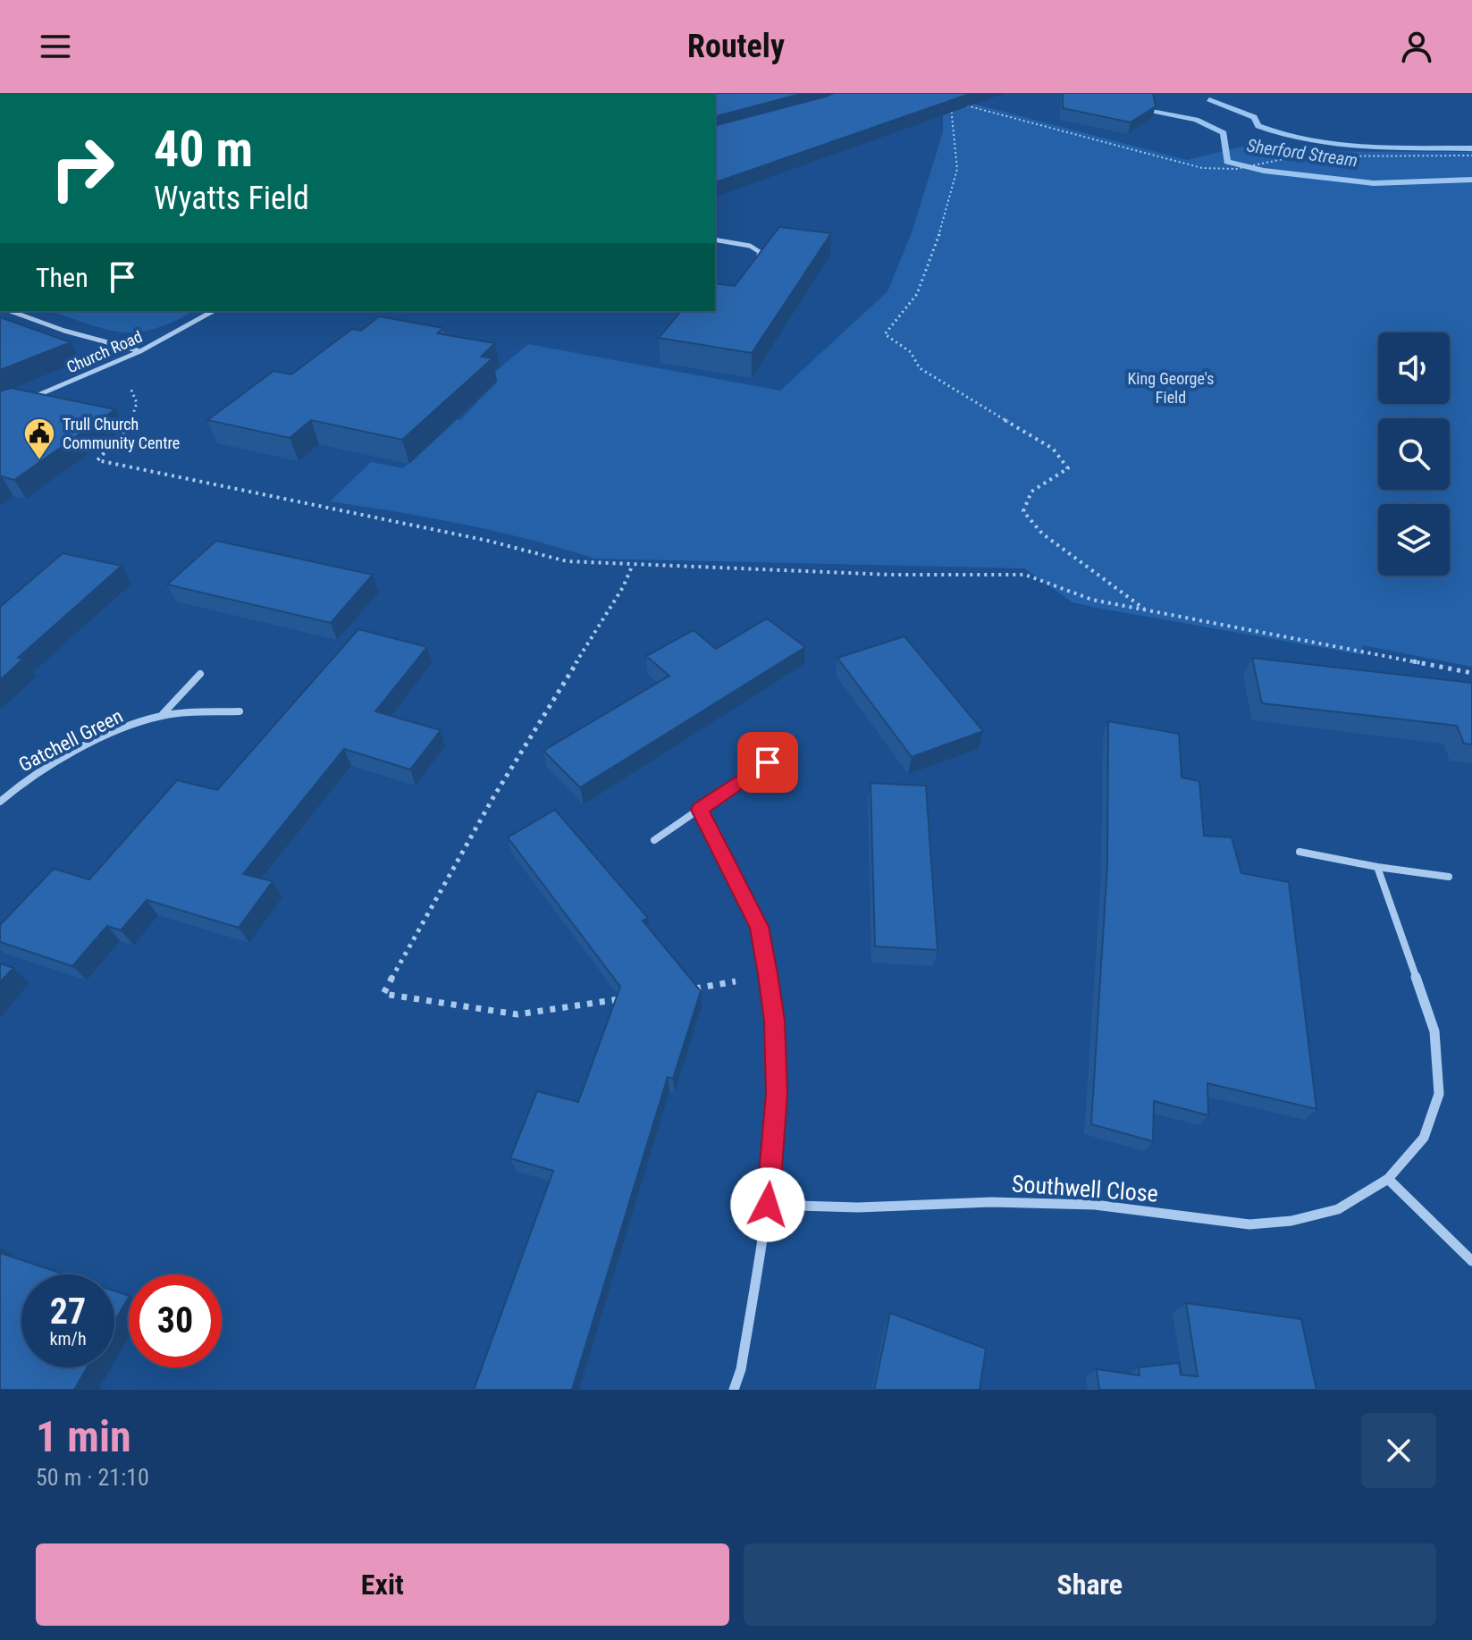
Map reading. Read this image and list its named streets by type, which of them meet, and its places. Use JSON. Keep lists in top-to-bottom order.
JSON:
{
  "streets": {
    "street": ["Church Road", "Gatchell Green", "Southwell Close"]
  },
  "water": ["Sherford Stream"],
  "parks": ["King George's Field"],
  "places": {
    "public building": ["Trull Church Community Centre"]
  },
  "page": {
    "header": "Routely",
    "turn": ["40 m", "Wyatts Field"],
    "then": "Then",
    "speed": "27 km/h",
    "limit": "30",
    "heading": ["1 min", "50 m · 21:10"],
    "buttons": ["Exit", "Share"]
  }
}
